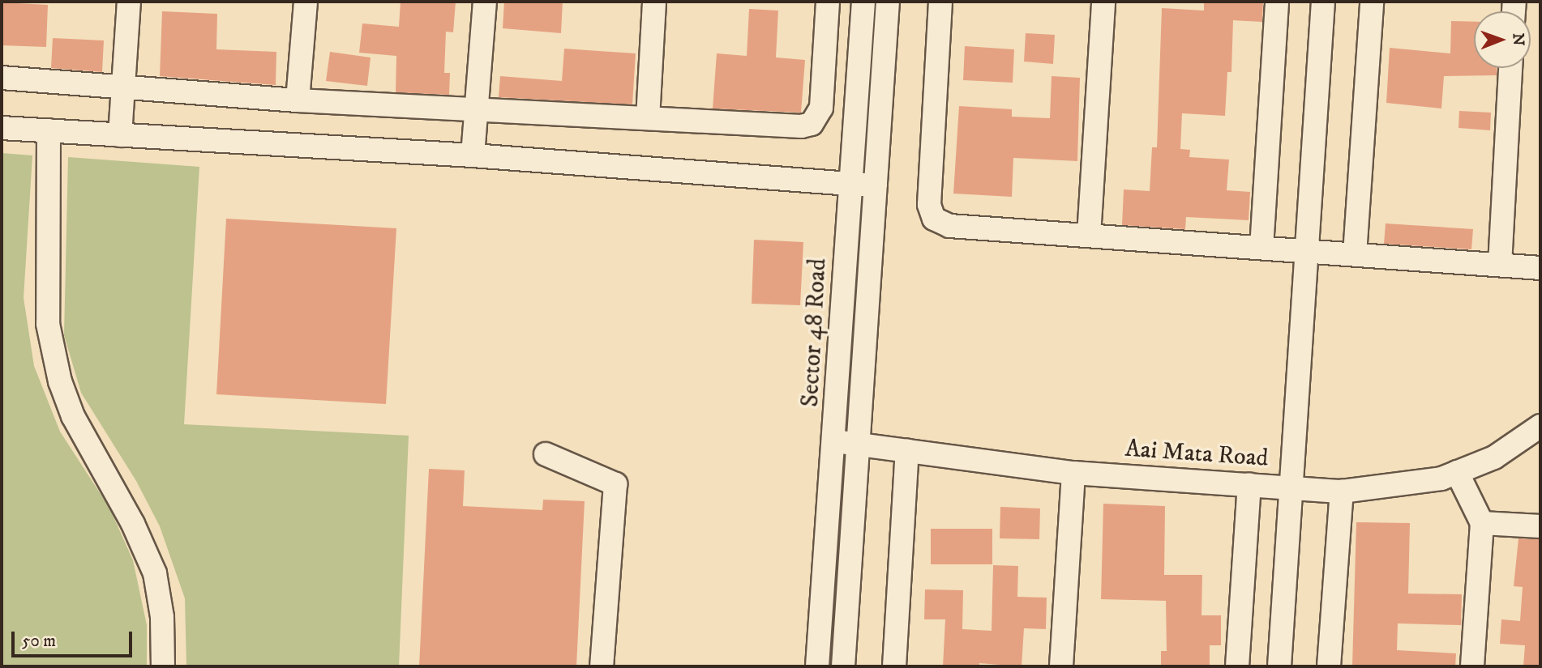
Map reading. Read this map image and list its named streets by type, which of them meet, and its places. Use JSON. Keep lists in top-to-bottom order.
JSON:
{
  "streets": {
    "street": ["Sector 48 Road", "Aai Mata Road"]
  },
  "crossings": [
    ["Sector 48 Road", "Aai Mata Road"]
  ],
  "scale_bar": "50 m",
  "north": "right"
}
